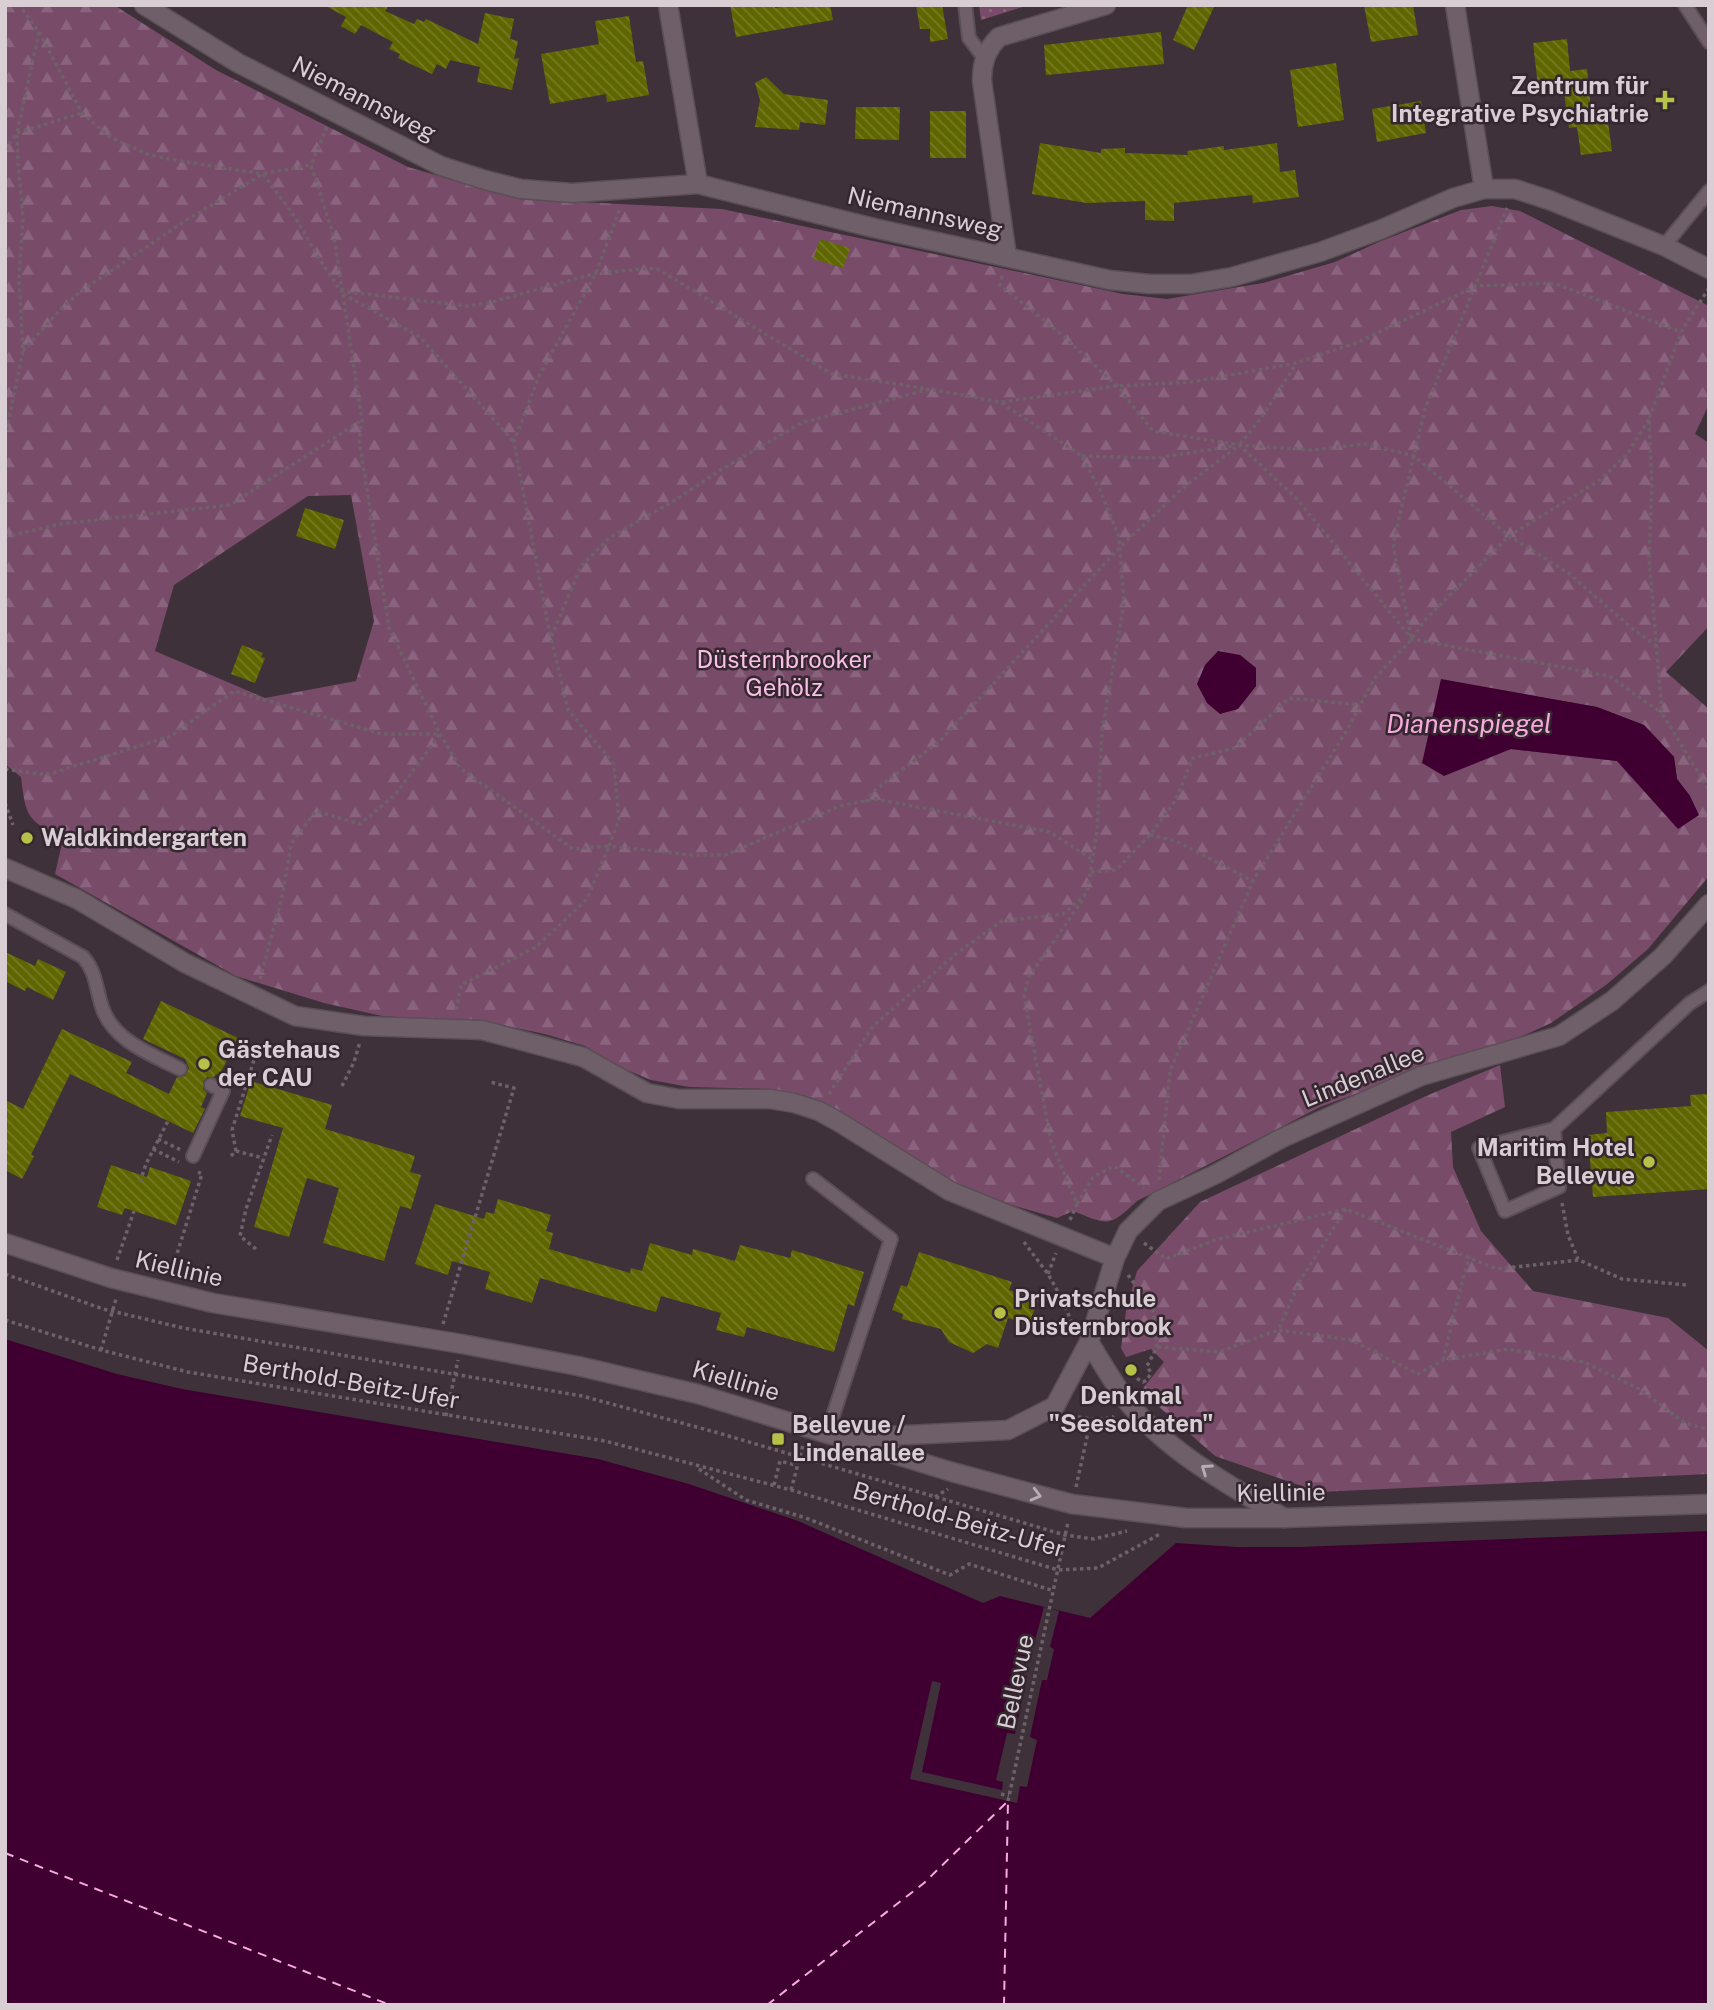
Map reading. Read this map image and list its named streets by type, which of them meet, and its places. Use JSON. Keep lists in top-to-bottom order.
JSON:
{
  "streets": {
    "street": ["Niemannsweg", "Lindenallee", "Kiellinie"],
    "path": ["Berthold-Beitz-Ufer", "Bellevue"]
  },
  "crossings": [
    ["Kiellinie", "Bellevue"],
    ["Berthold-Beitz-Ufer", "Bellevue"]
  ],
  "water": ["Dianenspiegel"],
  "parks": ["Düsternbrooker Gehölz"],
  "places": {
    "health": ["Zentrum für Integrative Psychiatrie"],
    "other": [
      "Waldkindergarten",
      "Gästehaus der CAU",
      "Maritim Hotel Bellevue",
      "Privatschule Düsternbrook",
      "Denkmal \"Seesoldaten\""
    ],
    "transit": ["Bellevue / Lindenallee"]
  }
}
